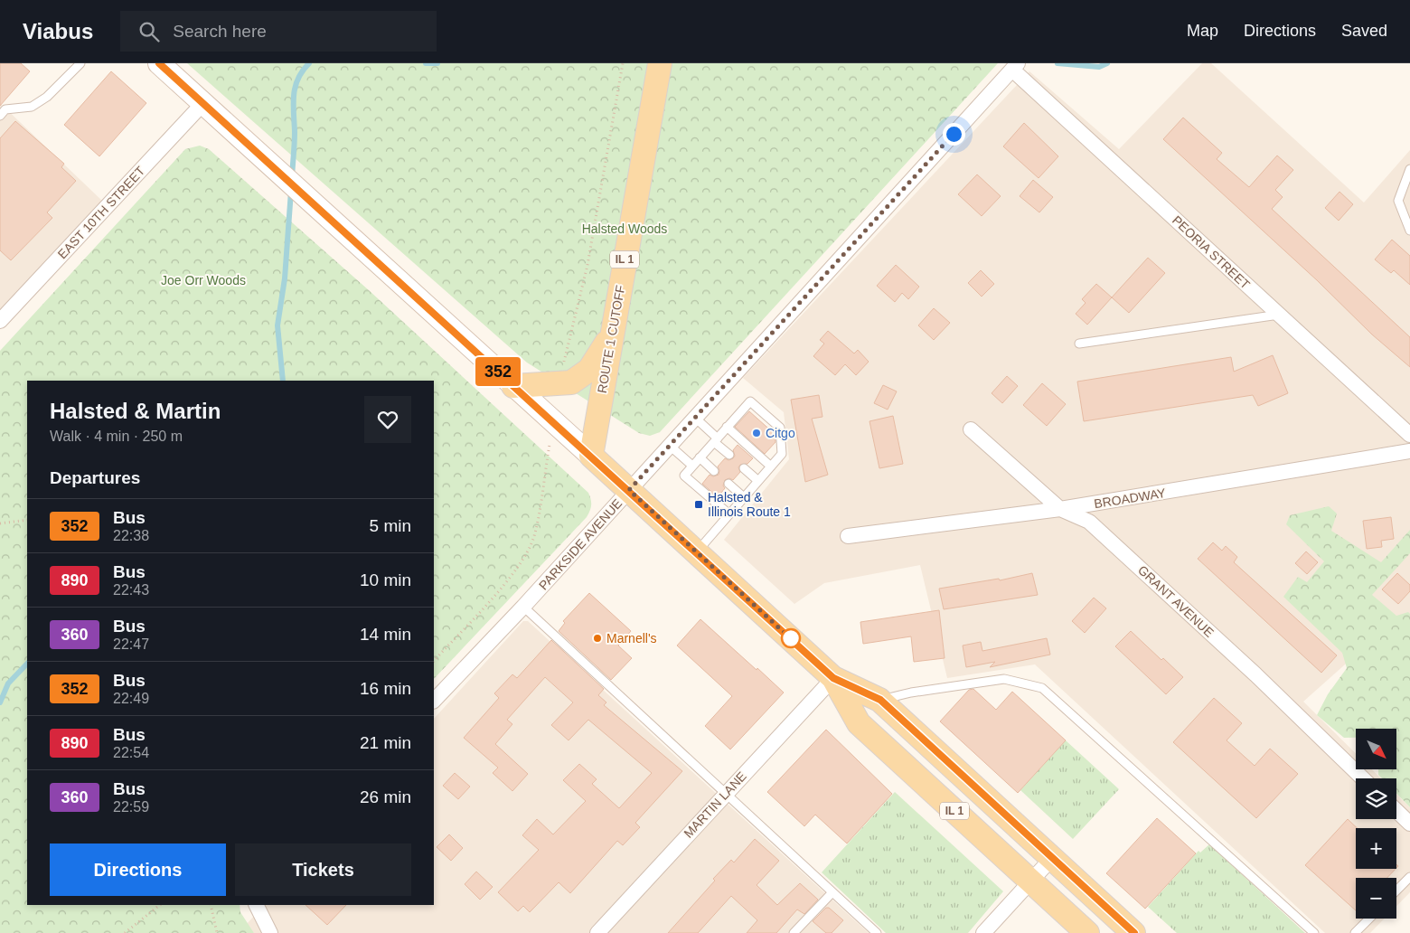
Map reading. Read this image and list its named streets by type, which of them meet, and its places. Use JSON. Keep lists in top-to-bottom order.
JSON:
{
  "streets": {
    "main road": ["IL 1", "ROUTE 1 CUTOFF"],
    "street": [
      "EAST 10TH STREET",
      "PEORIA STREET",
      "BROADWAY",
      "PARKSIDE AVENUE",
      "GRANT AVENUE",
      "MARTIN LANE"
    ]
  },
  "crossings": [
    ["PEORIA STREET", "PARKSIDE AVENUE"],
    ["IL 1", "ROUTE 1 CUTOFF"],
    ["IL 1", "PARKSIDE AVENUE"],
    ["IL 1", "MARTIN LANE"],
    ["BROADWAY", "GRANT AVENUE"]
  ],
  "parks": ["Halsted Woods", "Joe Orr Woods"],
  "places": {
    "other": ["Citgo", "Marnell's"],
    "transit": ["Halsted & Illinois Route 1"]
  },
  "lines": ["bus line 352"],
  "north": "bottom right",
  "page": {
    "header": "Viabus",
    "search": "Search here",
    "nav": ["Map", "Directions", "Saved"],
    "on_map": "352",
    "heading": [
      ["Halsted & Martin", "Walk · 4 min · 250 m"],
      "Departures"
    ],
    "list": [
      {
        "mark": "352",
        "name": "Bus",
        "note": "22:38",
        "value": "5 min"
      },
      {
        "mark": "890",
        "name": "Bus",
        "note": "22:43",
        "value": "10 min"
      },
      {
        "mark": "360",
        "name": "Bus",
        "note": "22:47",
        "value": "14 min"
      },
      {
        "mark": "352",
        "name": "Bus",
        "note": "22:49",
        "value": "16 min"
      },
      {
        "mark": "890",
        "name": "Bus",
        "note": "22:54",
        "value": "21 min"
      },
      {
        "mark": "360",
        "name": "Bus",
        "note": "22:59",
        "value": "26 min"
      }
    ],
    "map_buttons": ["+", "−"],
    "buttons": ["Directions", "Tickets"]
  }
}
